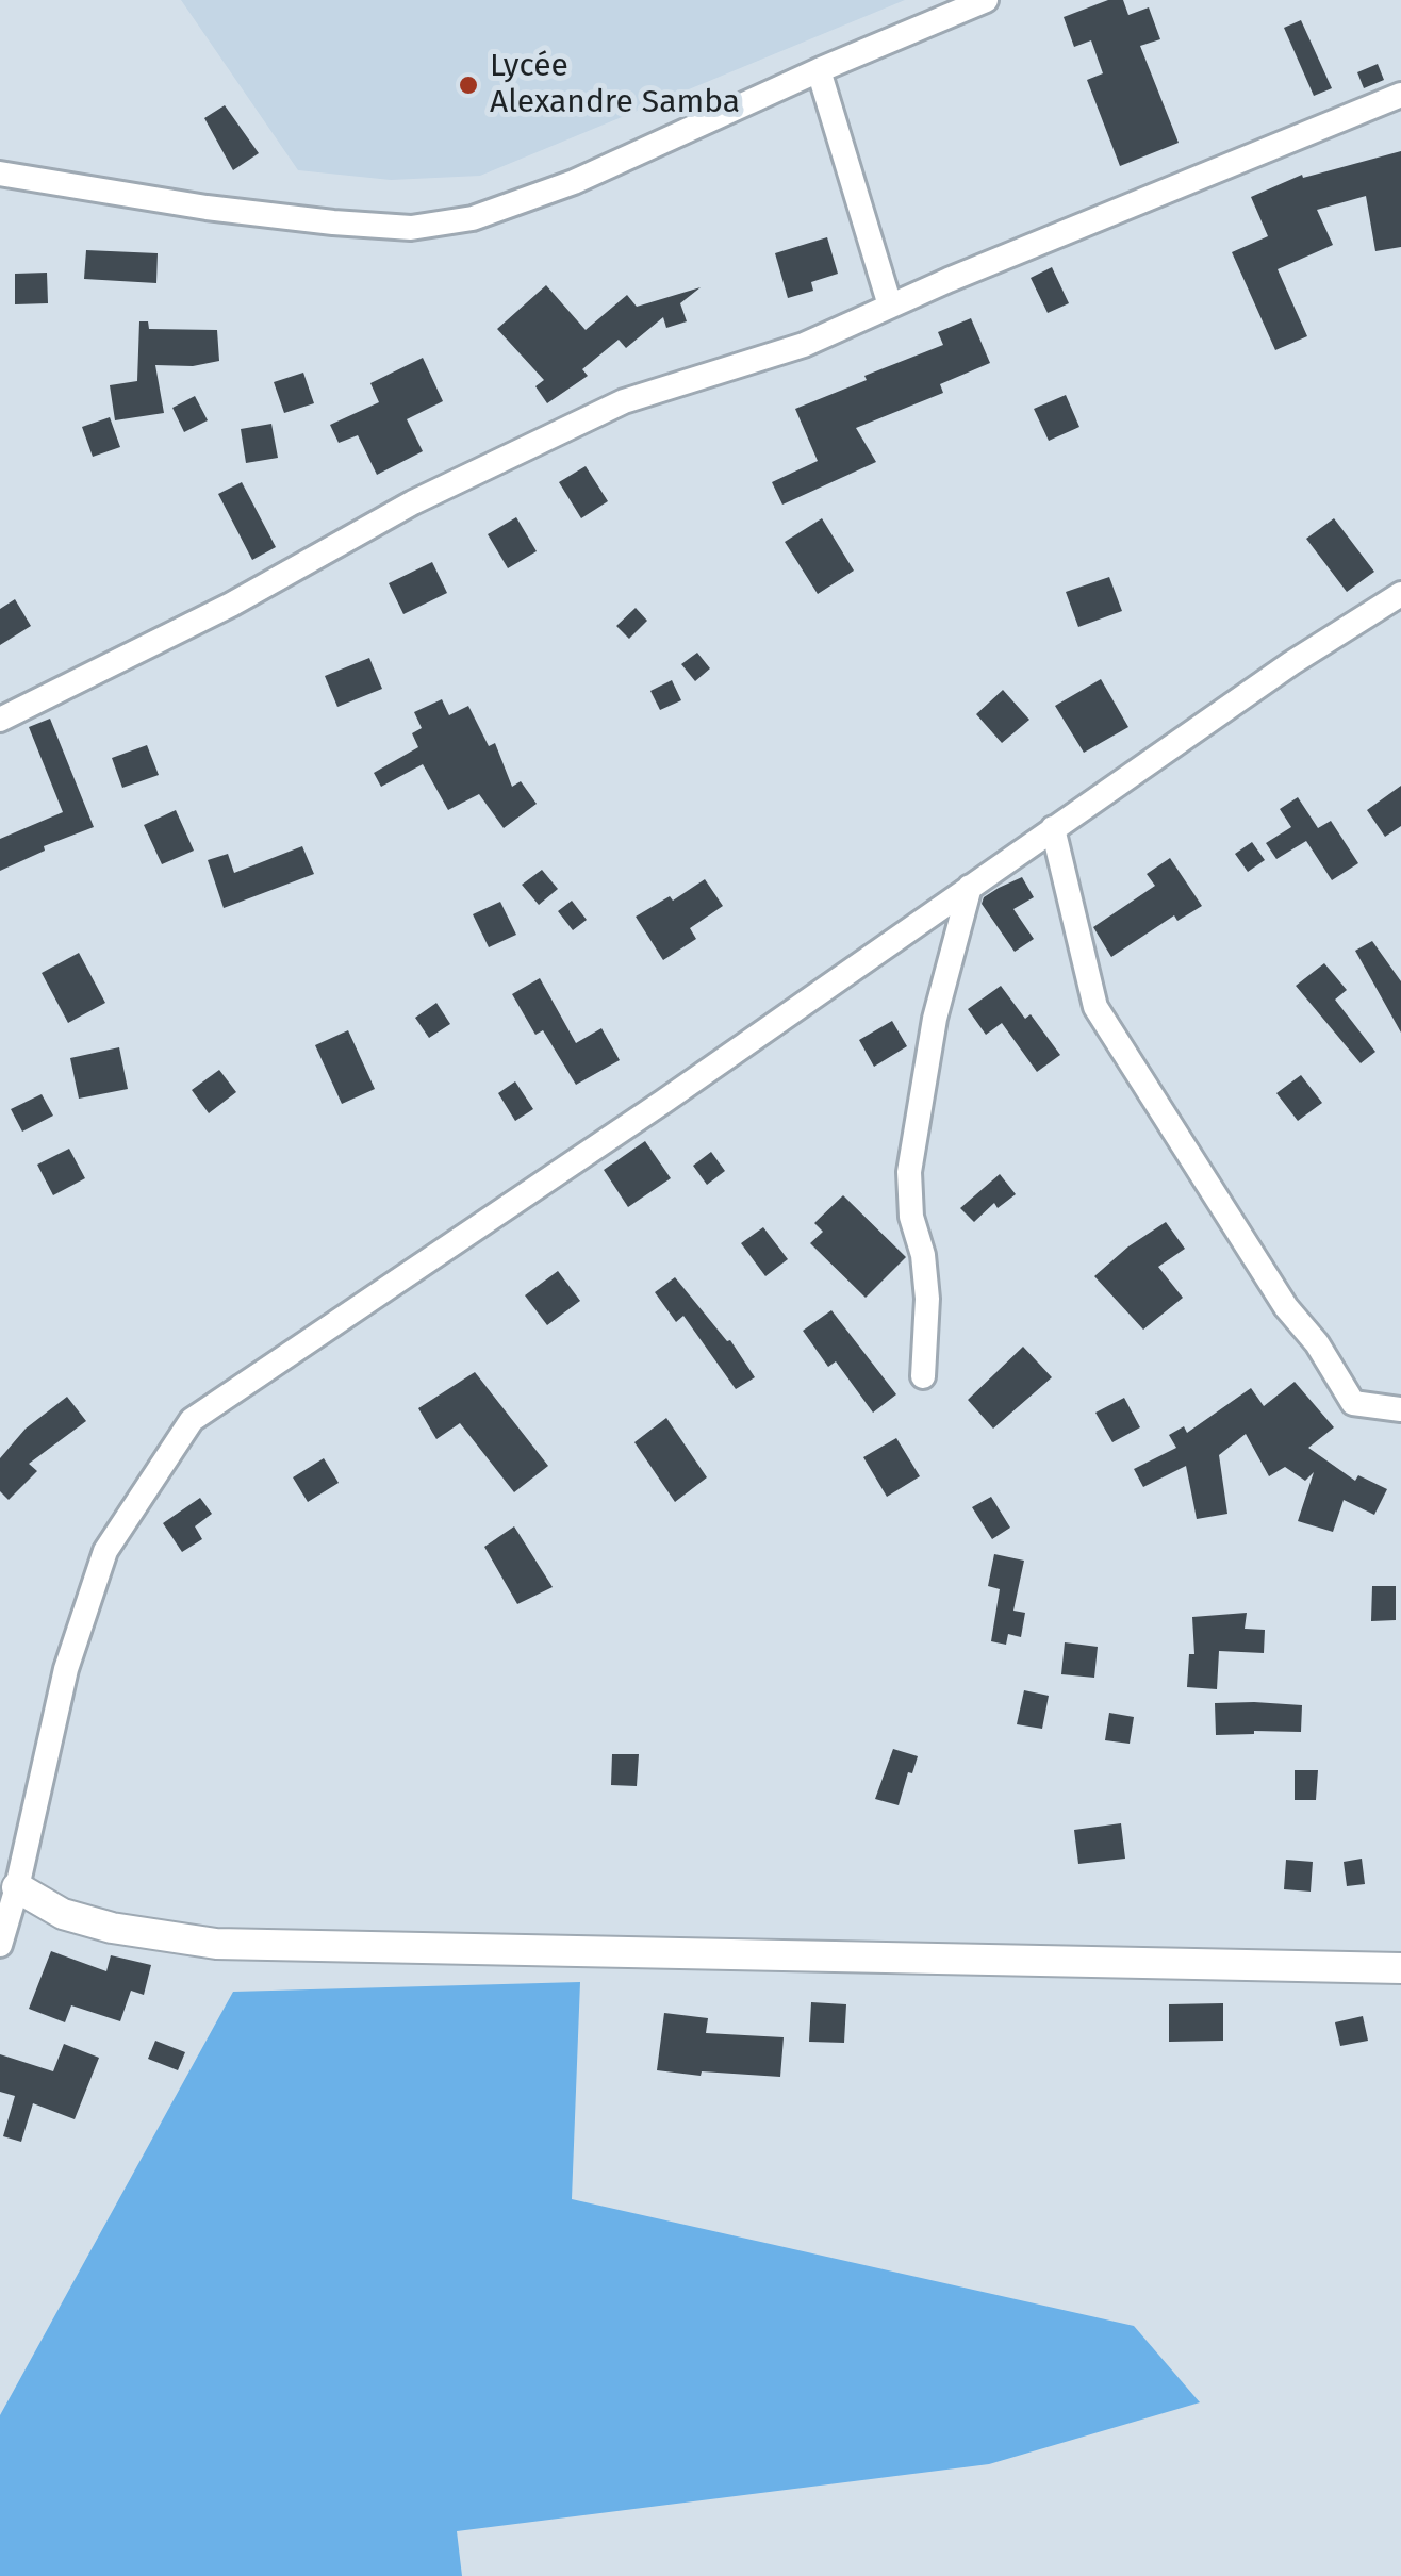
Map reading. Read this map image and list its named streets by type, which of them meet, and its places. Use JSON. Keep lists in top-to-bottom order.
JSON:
{
  "places": ["Lycée Alexandre Samba"]
}
